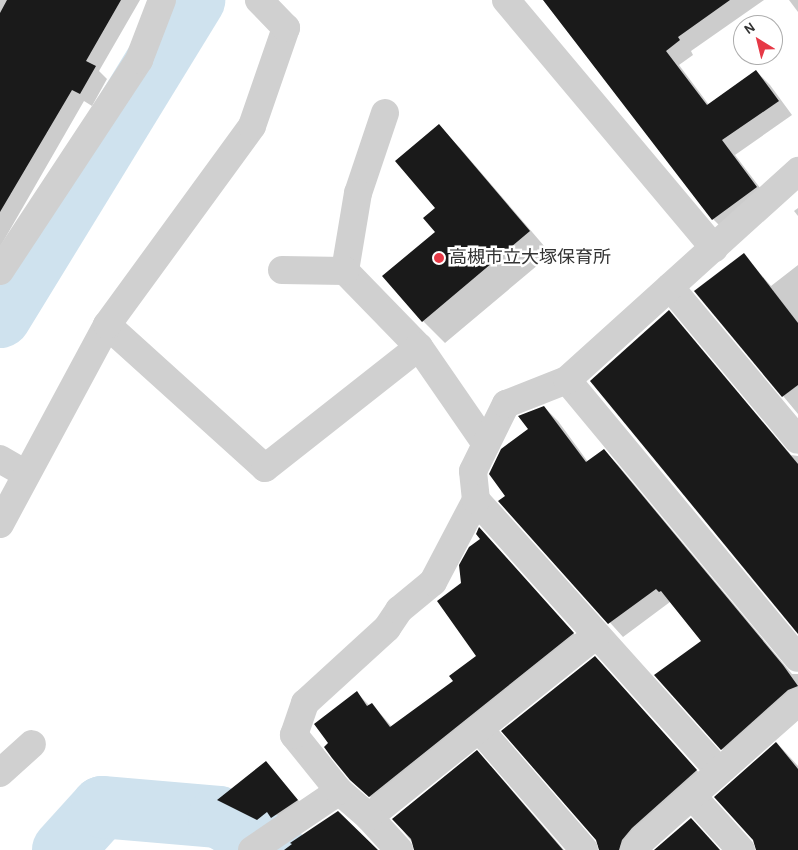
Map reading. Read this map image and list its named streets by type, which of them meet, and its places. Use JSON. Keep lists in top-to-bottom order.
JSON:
{
  "places": ["高槻市立大塚保育所"],
  "north": "top left"
}
